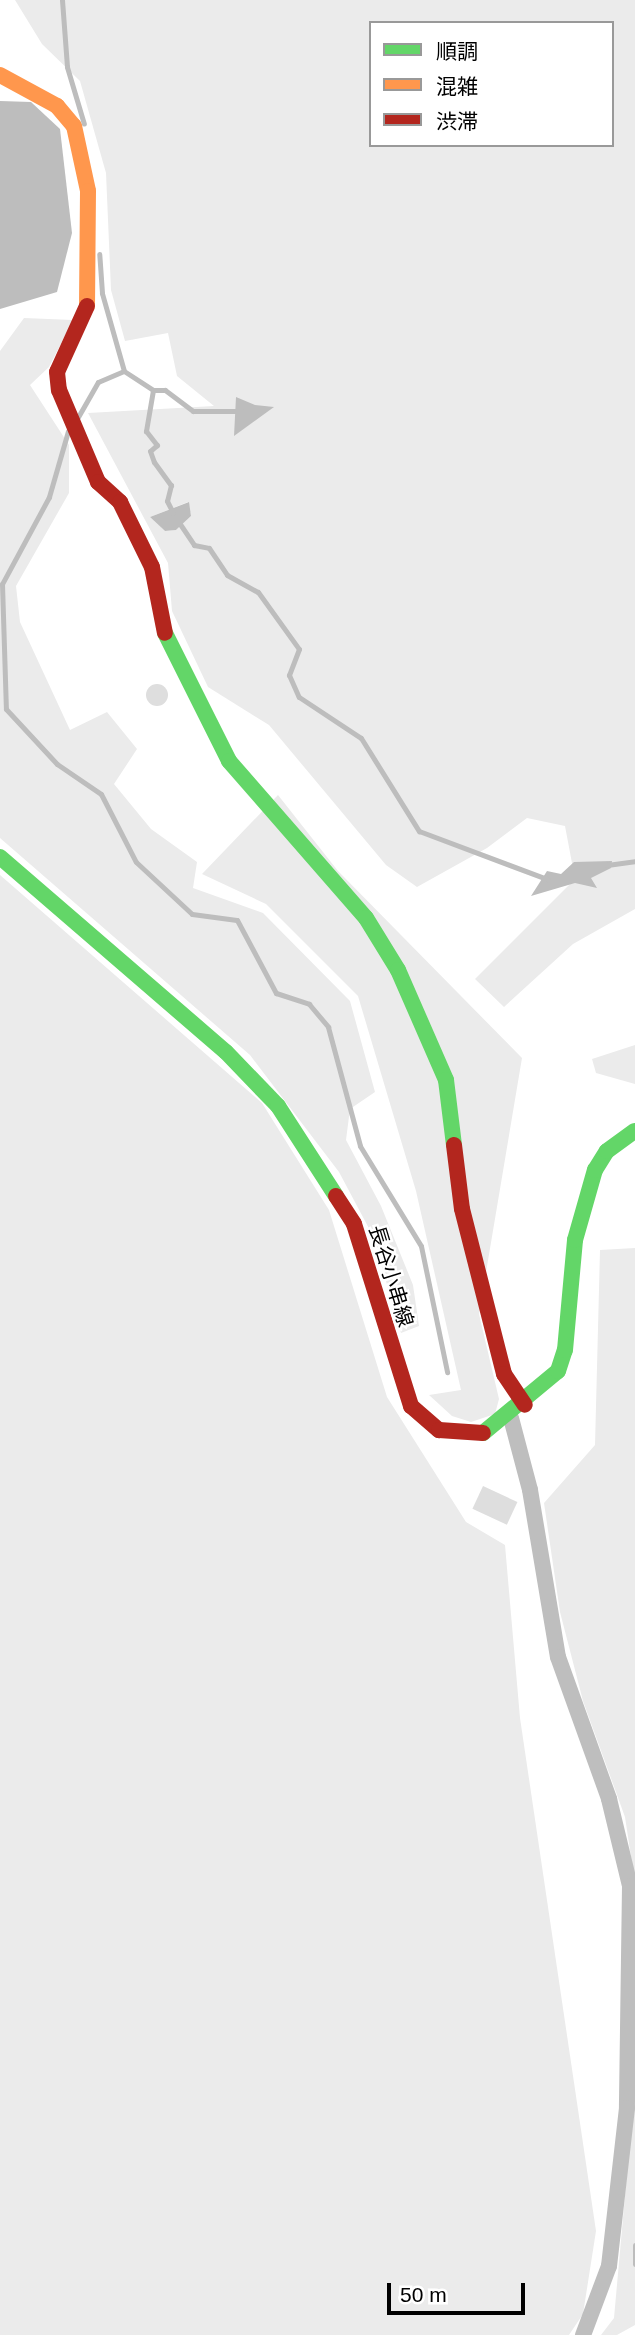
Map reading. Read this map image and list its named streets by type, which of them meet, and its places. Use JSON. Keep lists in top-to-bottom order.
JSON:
{
  "streets": {
    "street": ["長谷小串線"]
  },
  "legend": ["順調", "混雑", "渋滞"],
  "scale_bar": "50 m"
}
